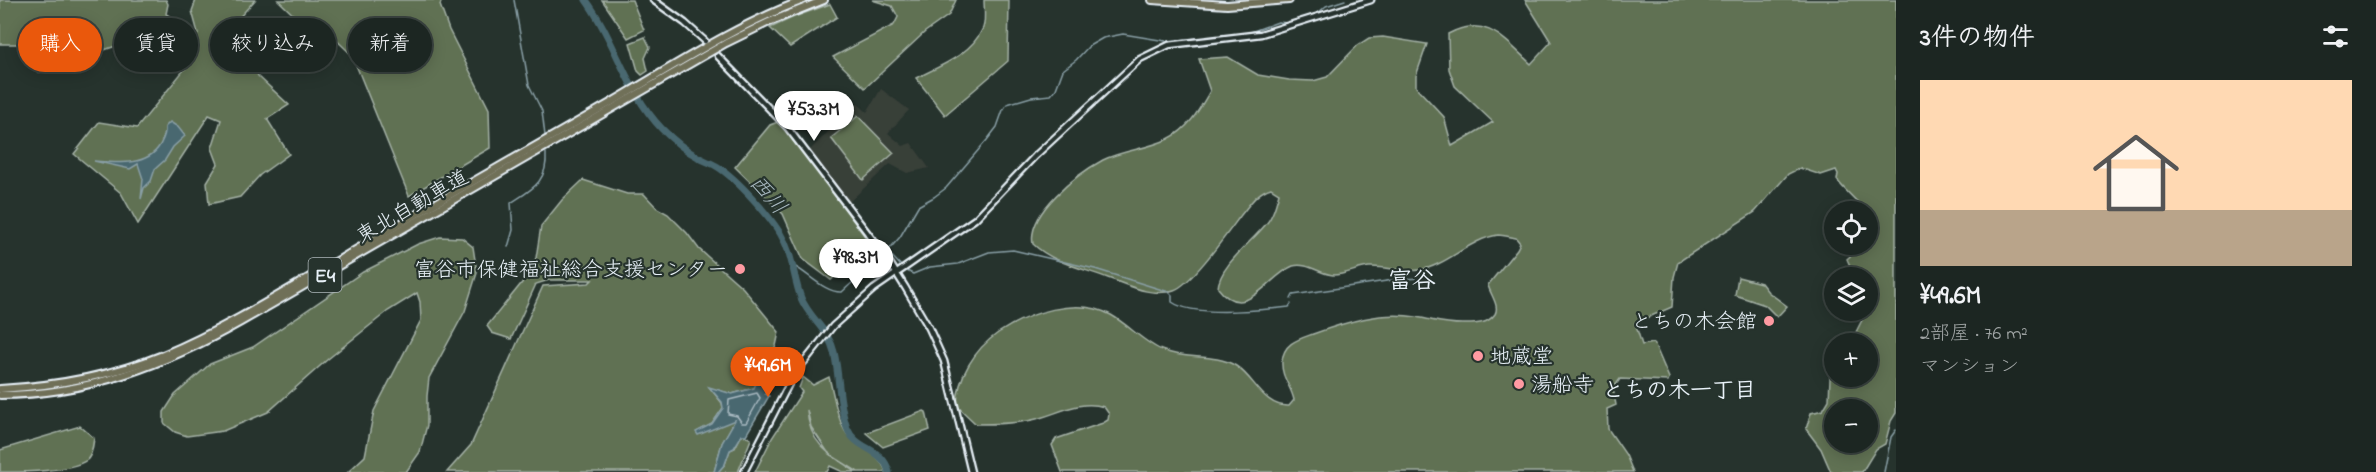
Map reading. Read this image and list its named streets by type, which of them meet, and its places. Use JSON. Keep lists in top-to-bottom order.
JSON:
{
  "streets": {
    "highway": ["東北自動車道", "E4"]
  },
  "districts": ["富谷", "とちの木一丁目"],
  "water": ["西川"],
  "places": [
    "富谷市保健福祉総合支援センター",
    "とちの木会館",
    "地蔵堂",
    "湯船寺"
  ],
  "page": {
    "heading": "3件の物件",
    "chip": [
      "購入",
      "賃貸",
      "絞り込み",
      "新着"
    ],
    "list": [
      {
        "name": "¥49.6M",
        "note": "2部屋 · 76 m² · マンション"
      }
    ],
    "price": ["¥53.3M", "¥98.3M", "¥49.6M"],
    "map_buttons": ["+", "−"]
  }
}
